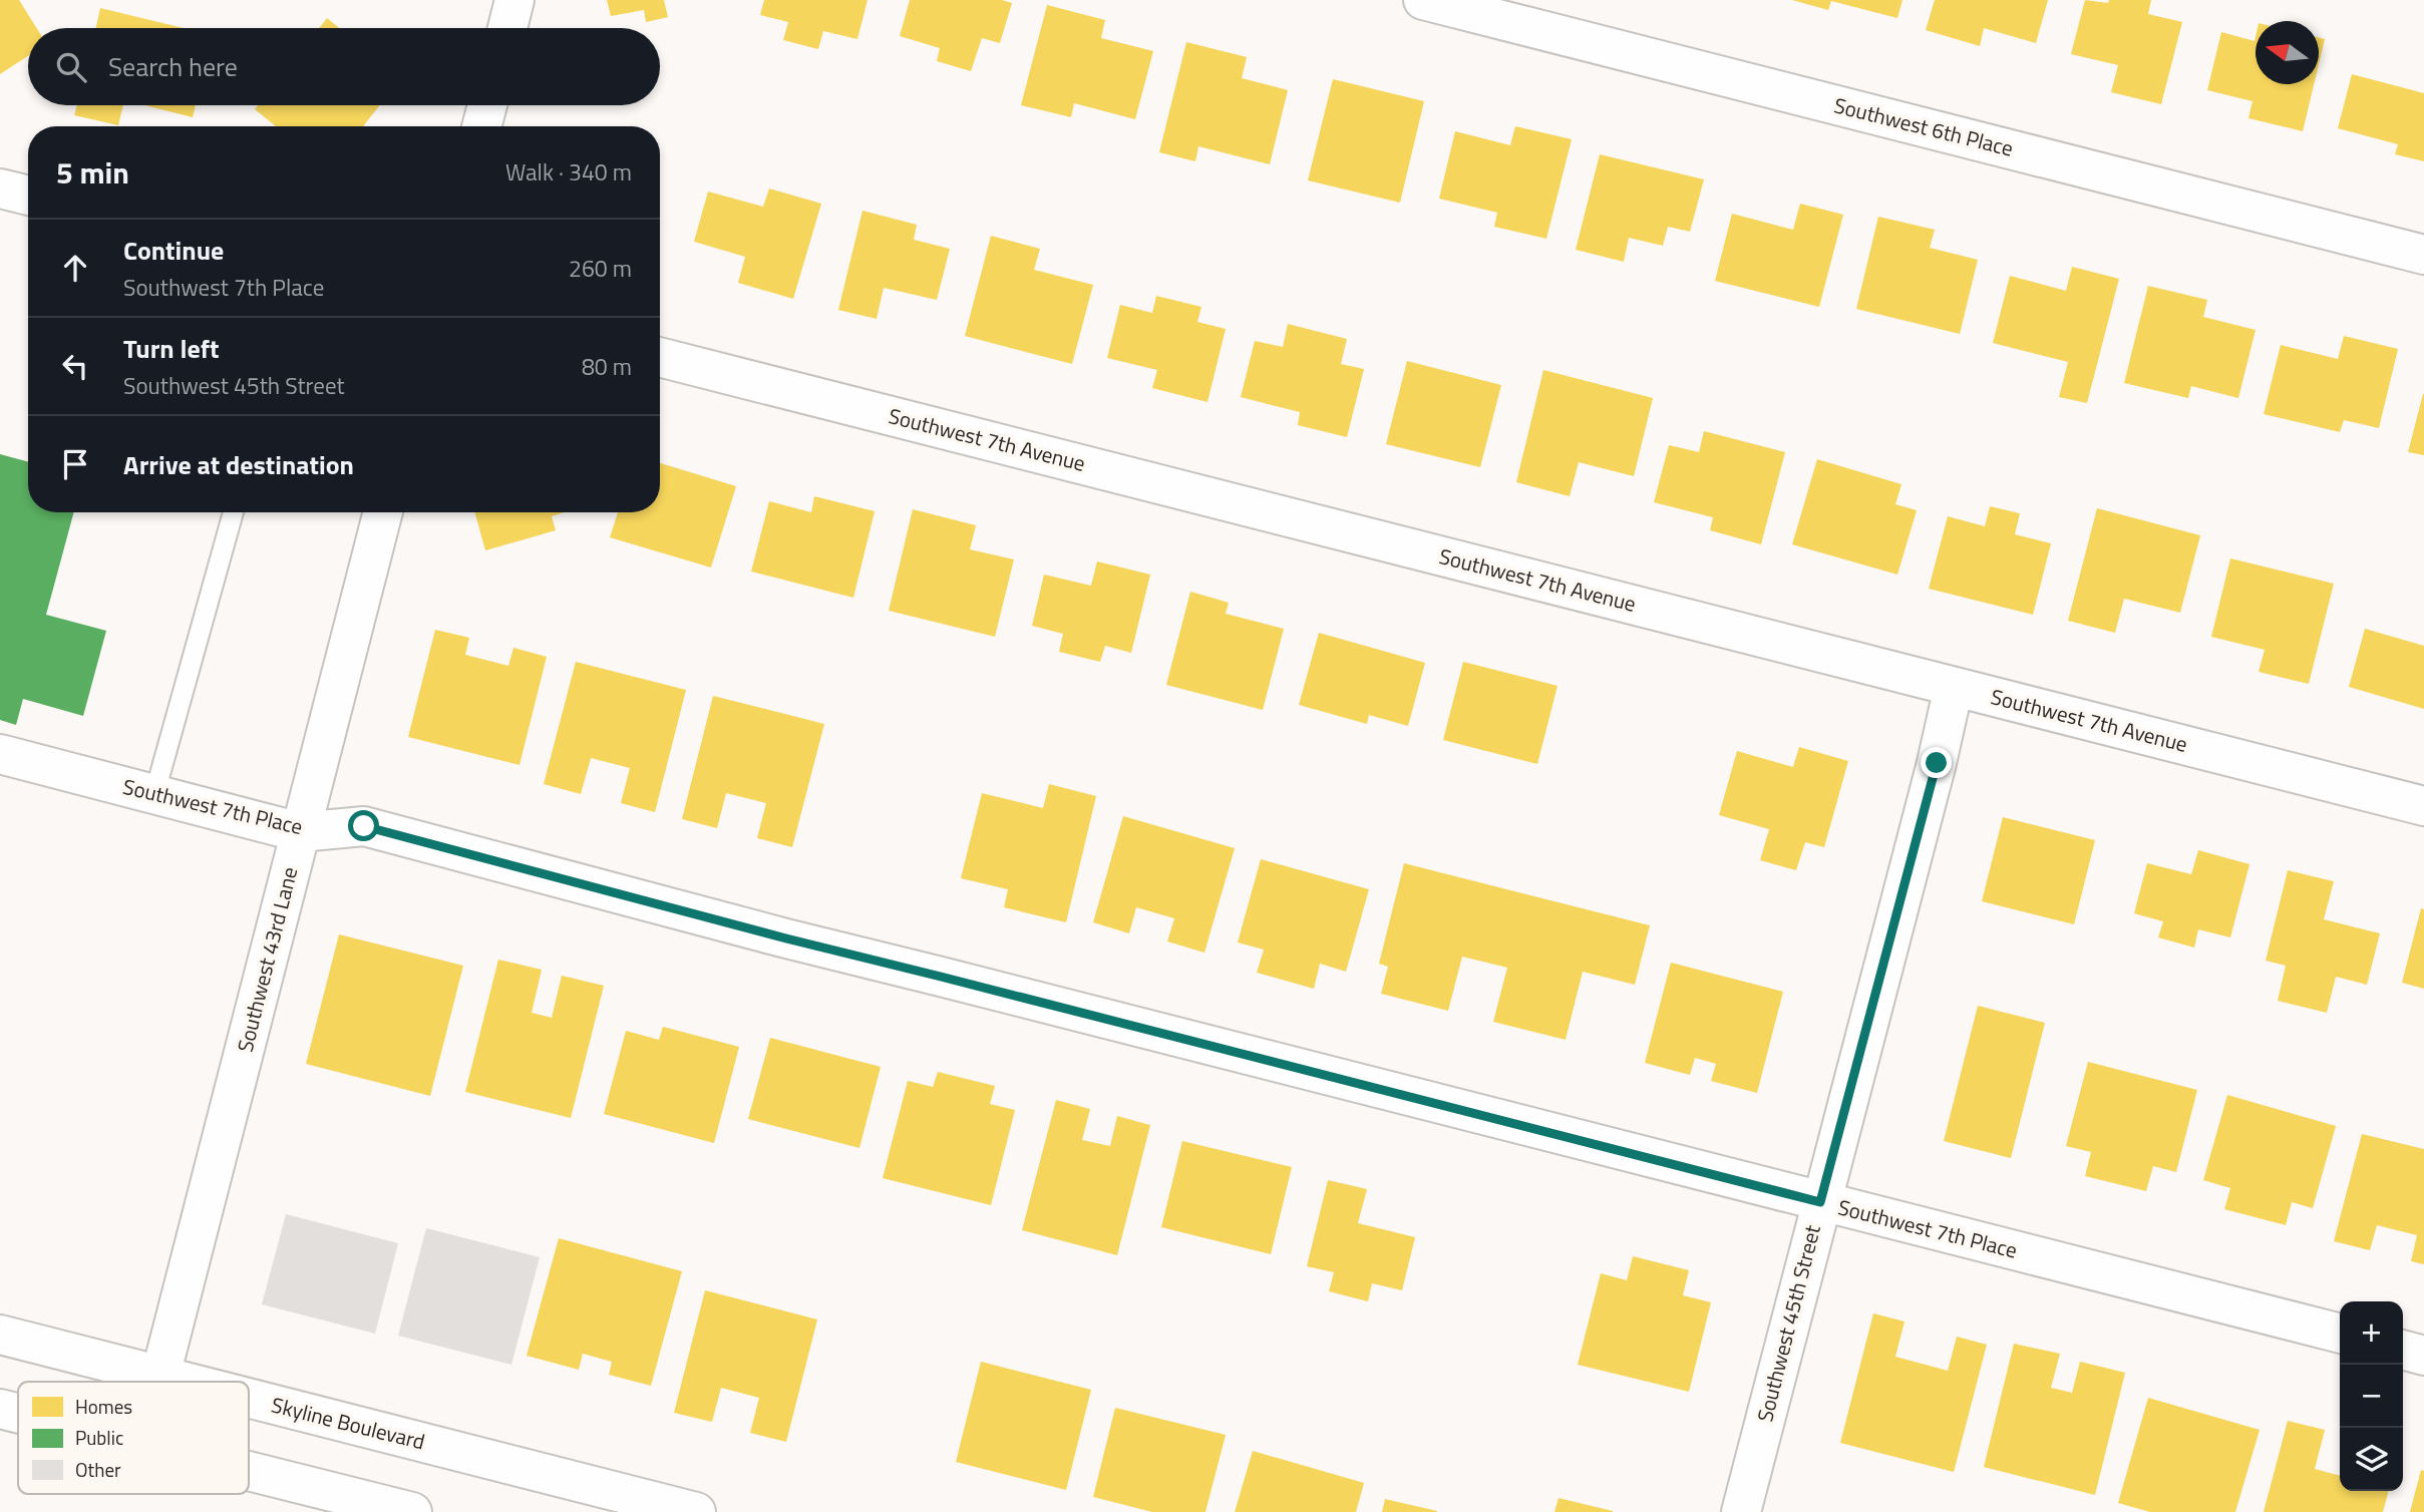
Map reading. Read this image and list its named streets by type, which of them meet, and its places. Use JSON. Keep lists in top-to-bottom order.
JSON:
{
  "streets": {
    "street": [
      "Southwest 6th Place",
      "Southwest 7th Avenue",
      "Southwest 7th Place",
      "Southwest 43rd Lane",
      "Southwest 45th Street",
      "Skyline Boulevard"
    ]
  },
  "crossings": [
    ["Southwest 7th Avenue", "Southwest 45th Street"],
    ["Southwest 7th Place", "Southwest 43rd Lane"],
    ["Southwest 7th Place", "Southwest 45th Street"],
    ["Southwest 43rd Lane", "Skyline Boulevard"]
  ],
  "legend": ["Homes", "Public", "Other"],
  "north": "left",
  "page": {
    "search": "Search here",
    "heading": ["5 min", "Walk · 340 m"],
    "list": [
      ["Continue", "Southwest 7th Place", "260 m"],
      ["Turn left", "Southwest 45th Street", "80 m"],
      "Arrive at destination"
    ],
    "map_buttons": ["+", "−"]
  }
}
